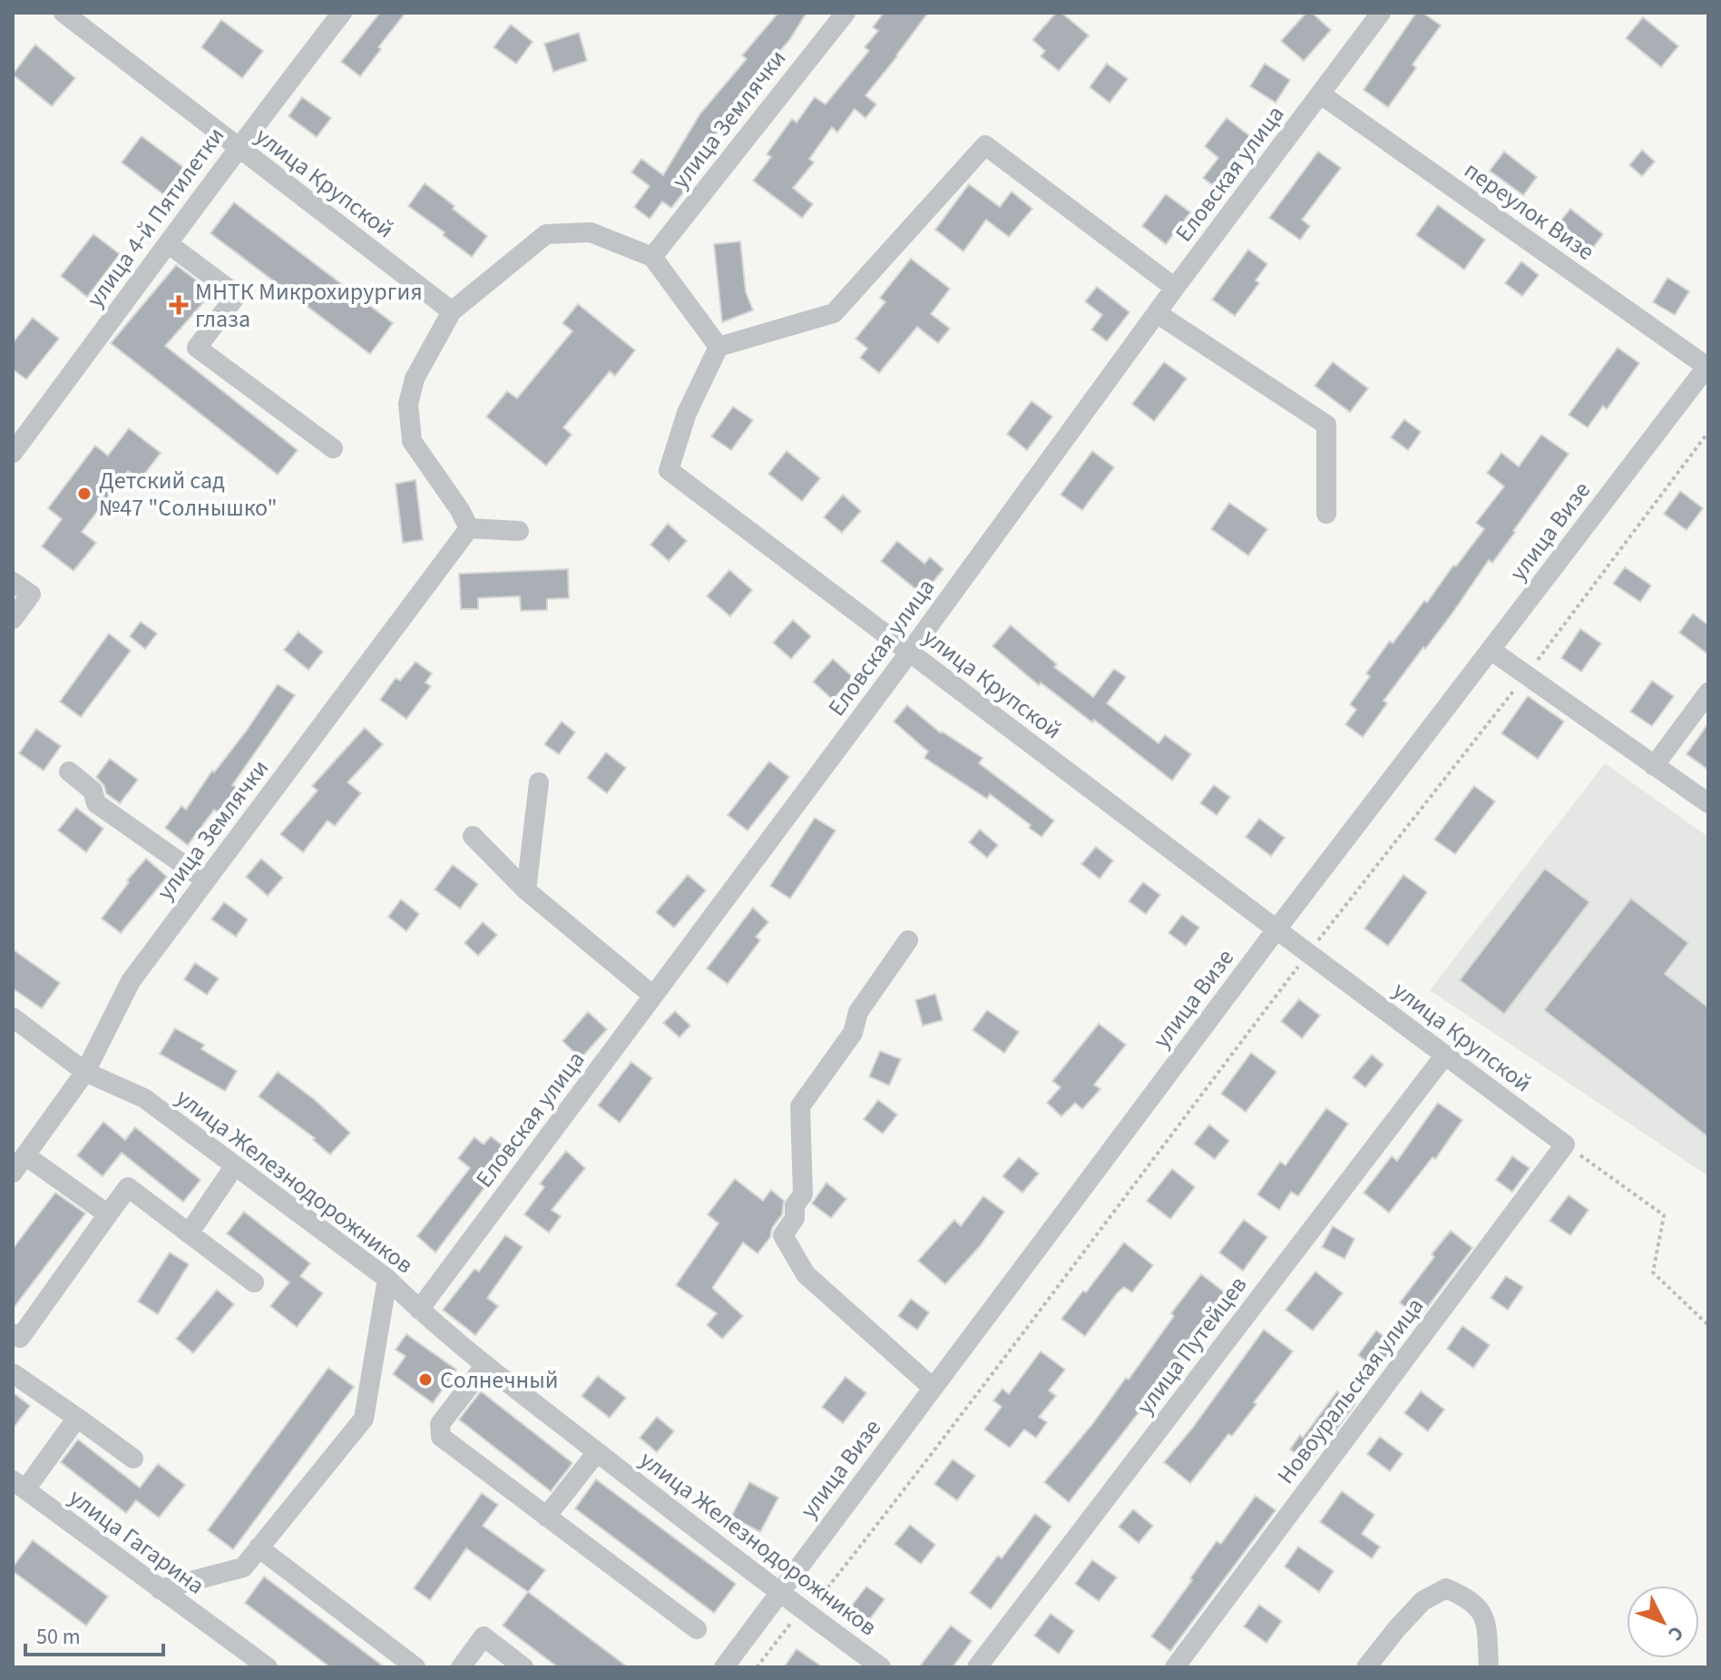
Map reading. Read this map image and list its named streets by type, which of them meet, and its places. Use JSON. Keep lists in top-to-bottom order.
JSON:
{
  "streets": {
    "street": [
      "улица Землячки",
      "Еловская улица",
      "улица Крупской",
      "переулок Визе",
      "улица 4-й Пятилетки",
      "улица Визе",
      "улица Железнодорожников",
      "улица Путейцев",
      "Новоуральская улица",
      "улица Гагарина"
    ]
  },
  "crossings": [
    ["улица Землячки", "улица Железнодорожников"],
    ["Еловская улица", "улица Крупской"],
    ["Еловская улица", "переулок Визе"],
    ["Еловская улица", "улица Железнодорожников"],
    ["улица Крупской", "улица 4-й Пятилетки"],
    ["улица Крупской", "улица Визе"],
    ["улица Крупской", "улица Путейцев"],
    ["улица Крупской", "Новоуральская улица"],
    ["переулок Визе", "улица Визе"],
    ["улица Визе", "улица Железнодорожников"]
  ],
  "places": {
    "health": ["МНТК Микрохирургия глаза"],
    "other": ["Детский сад №47 \"Солнышко\"", "Солнечный"]
  },
  "scale_bar": "50 m",
  "north": "bottom right"
}
